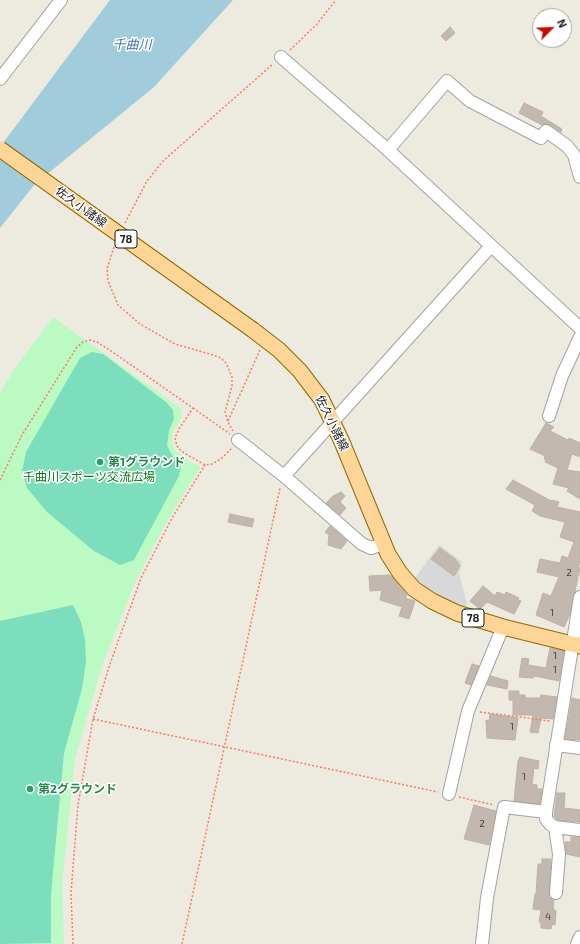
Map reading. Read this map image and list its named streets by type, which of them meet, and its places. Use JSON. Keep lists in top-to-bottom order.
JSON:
{
  "streets": {
    "main road": ["佐久小諸線", "78"]
  },
  "water": ["千曲川"],
  "parks": ["千曲川スポーツ交流広場"],
  "places": ["第1グラウンド", "第2グラウンド"],
  "house_numbers": [
    "2",
    "1",
    "1",
    "1",
    "1",
    "1",
    "2",
    "4"
  ],
  "north": "top right"
}
